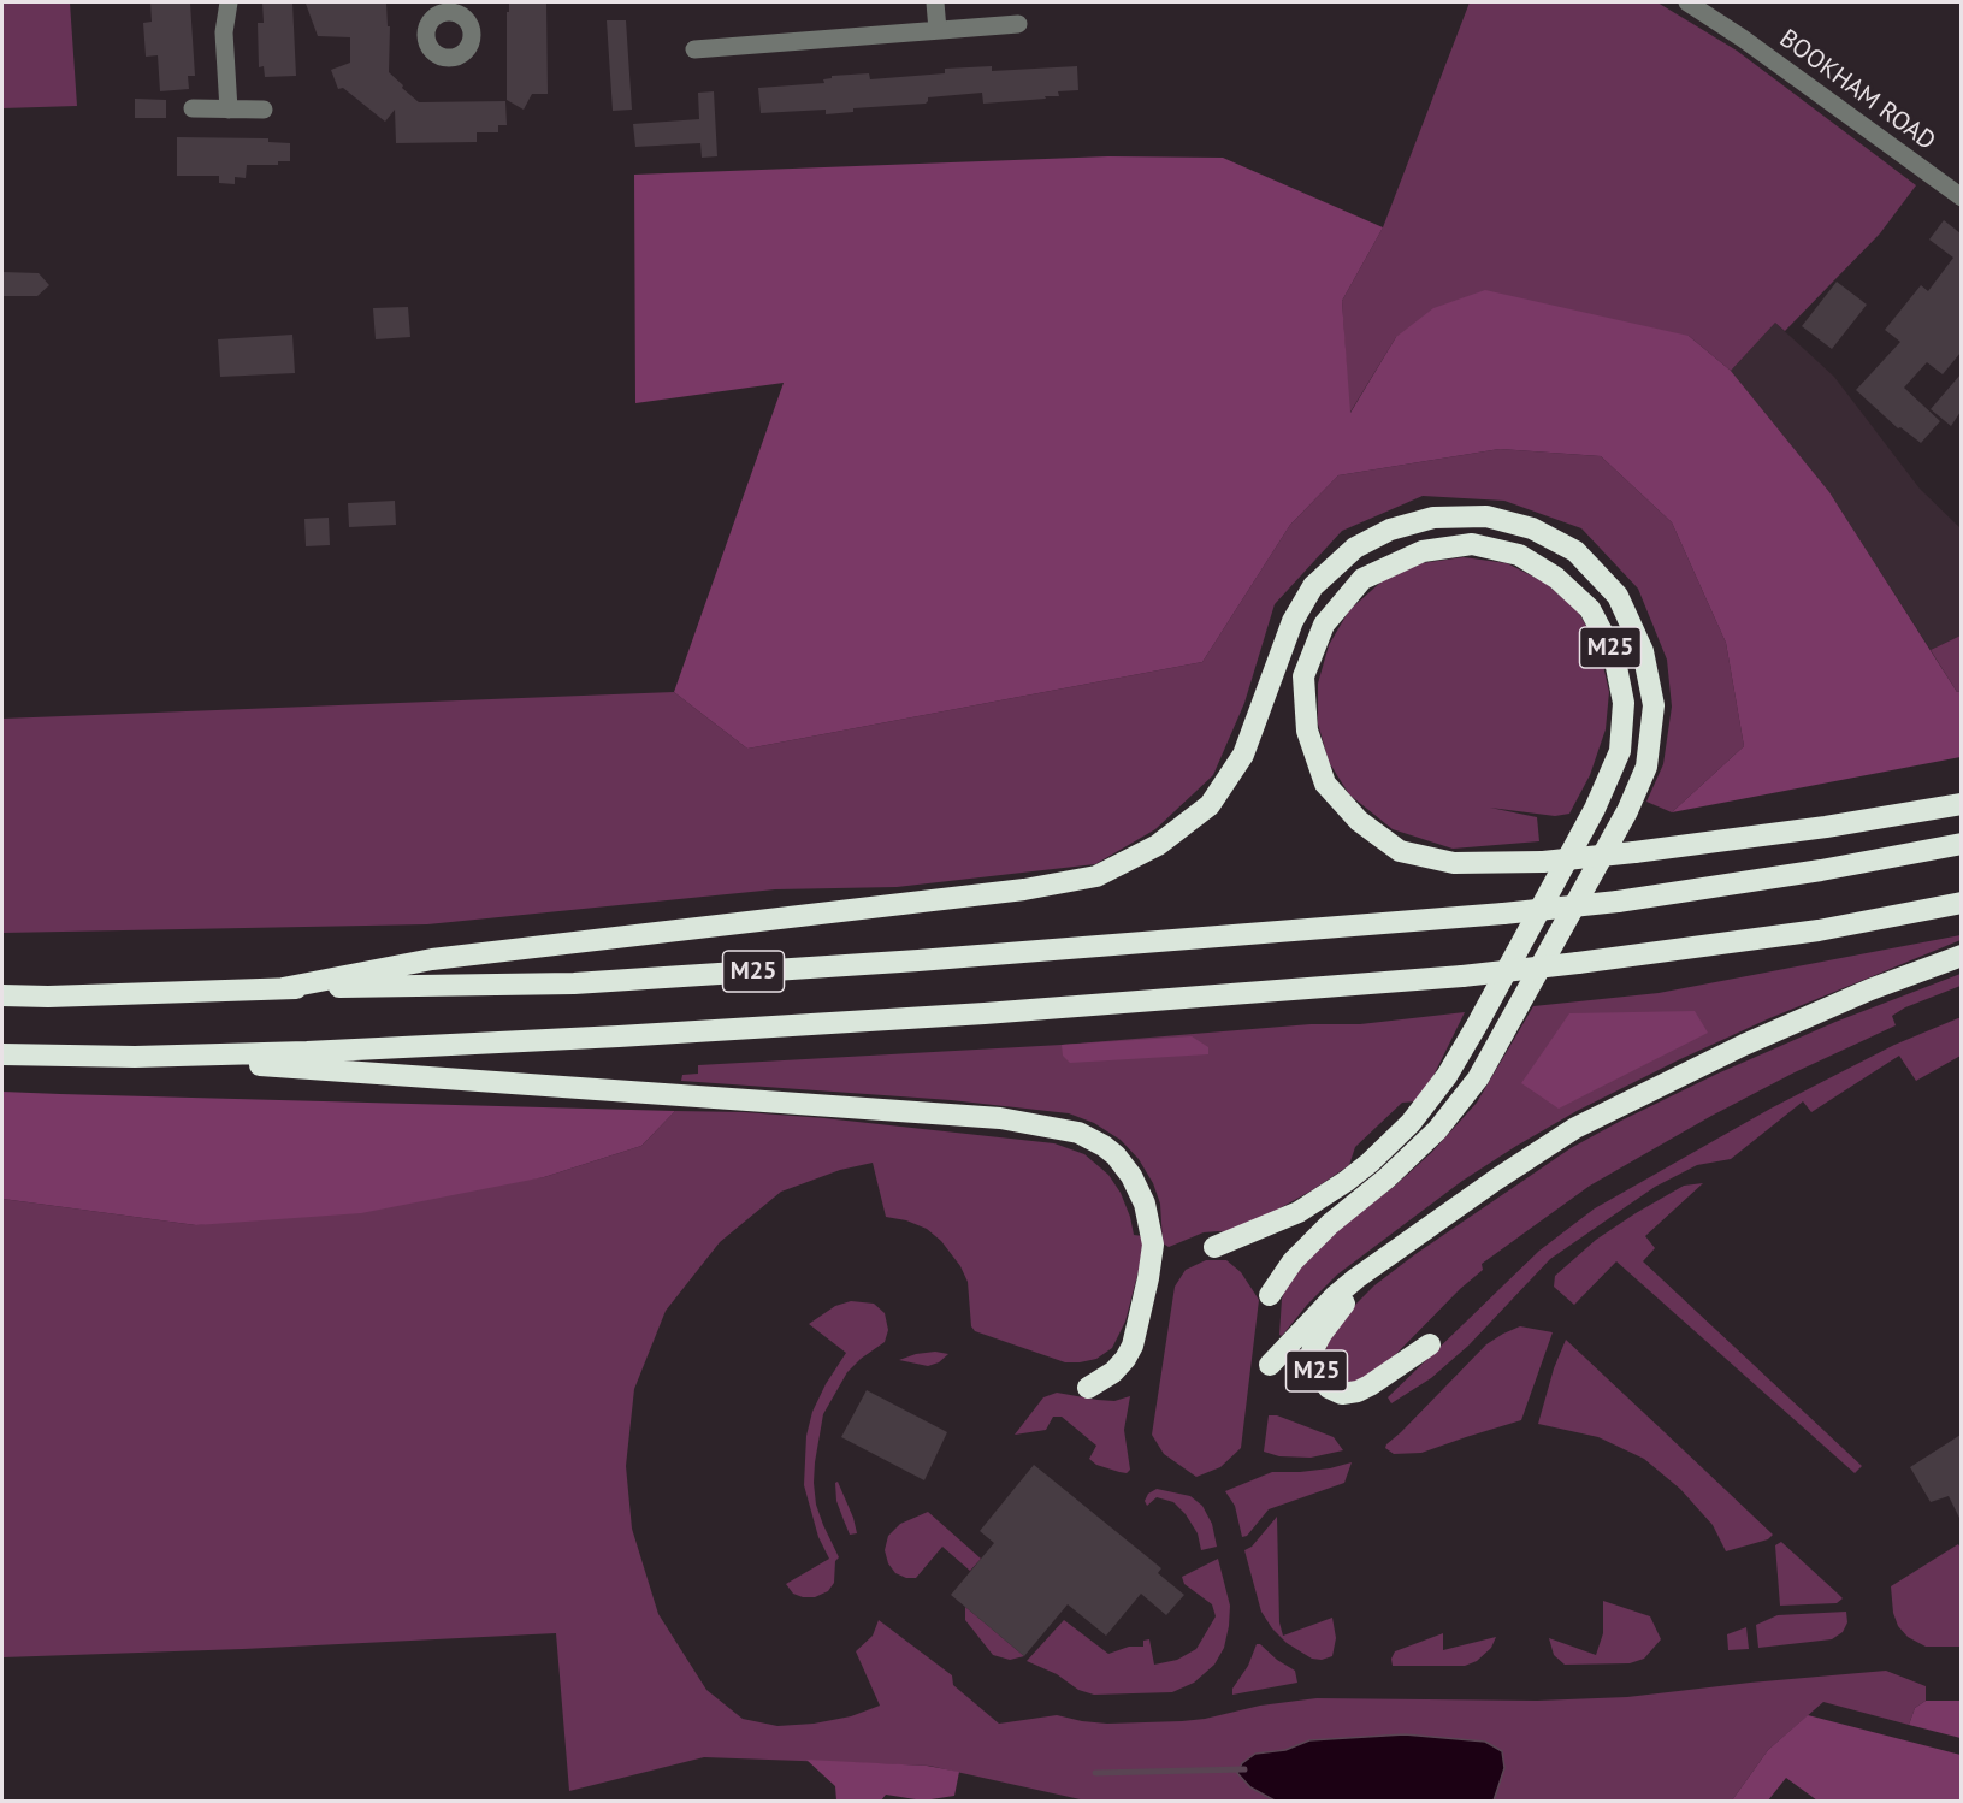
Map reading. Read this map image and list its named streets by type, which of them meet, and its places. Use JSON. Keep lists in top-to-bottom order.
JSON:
{
  "streets": {
    "highway": ["M25"],
    "street": ["BOOKHAM ROAD"]
  }
}
